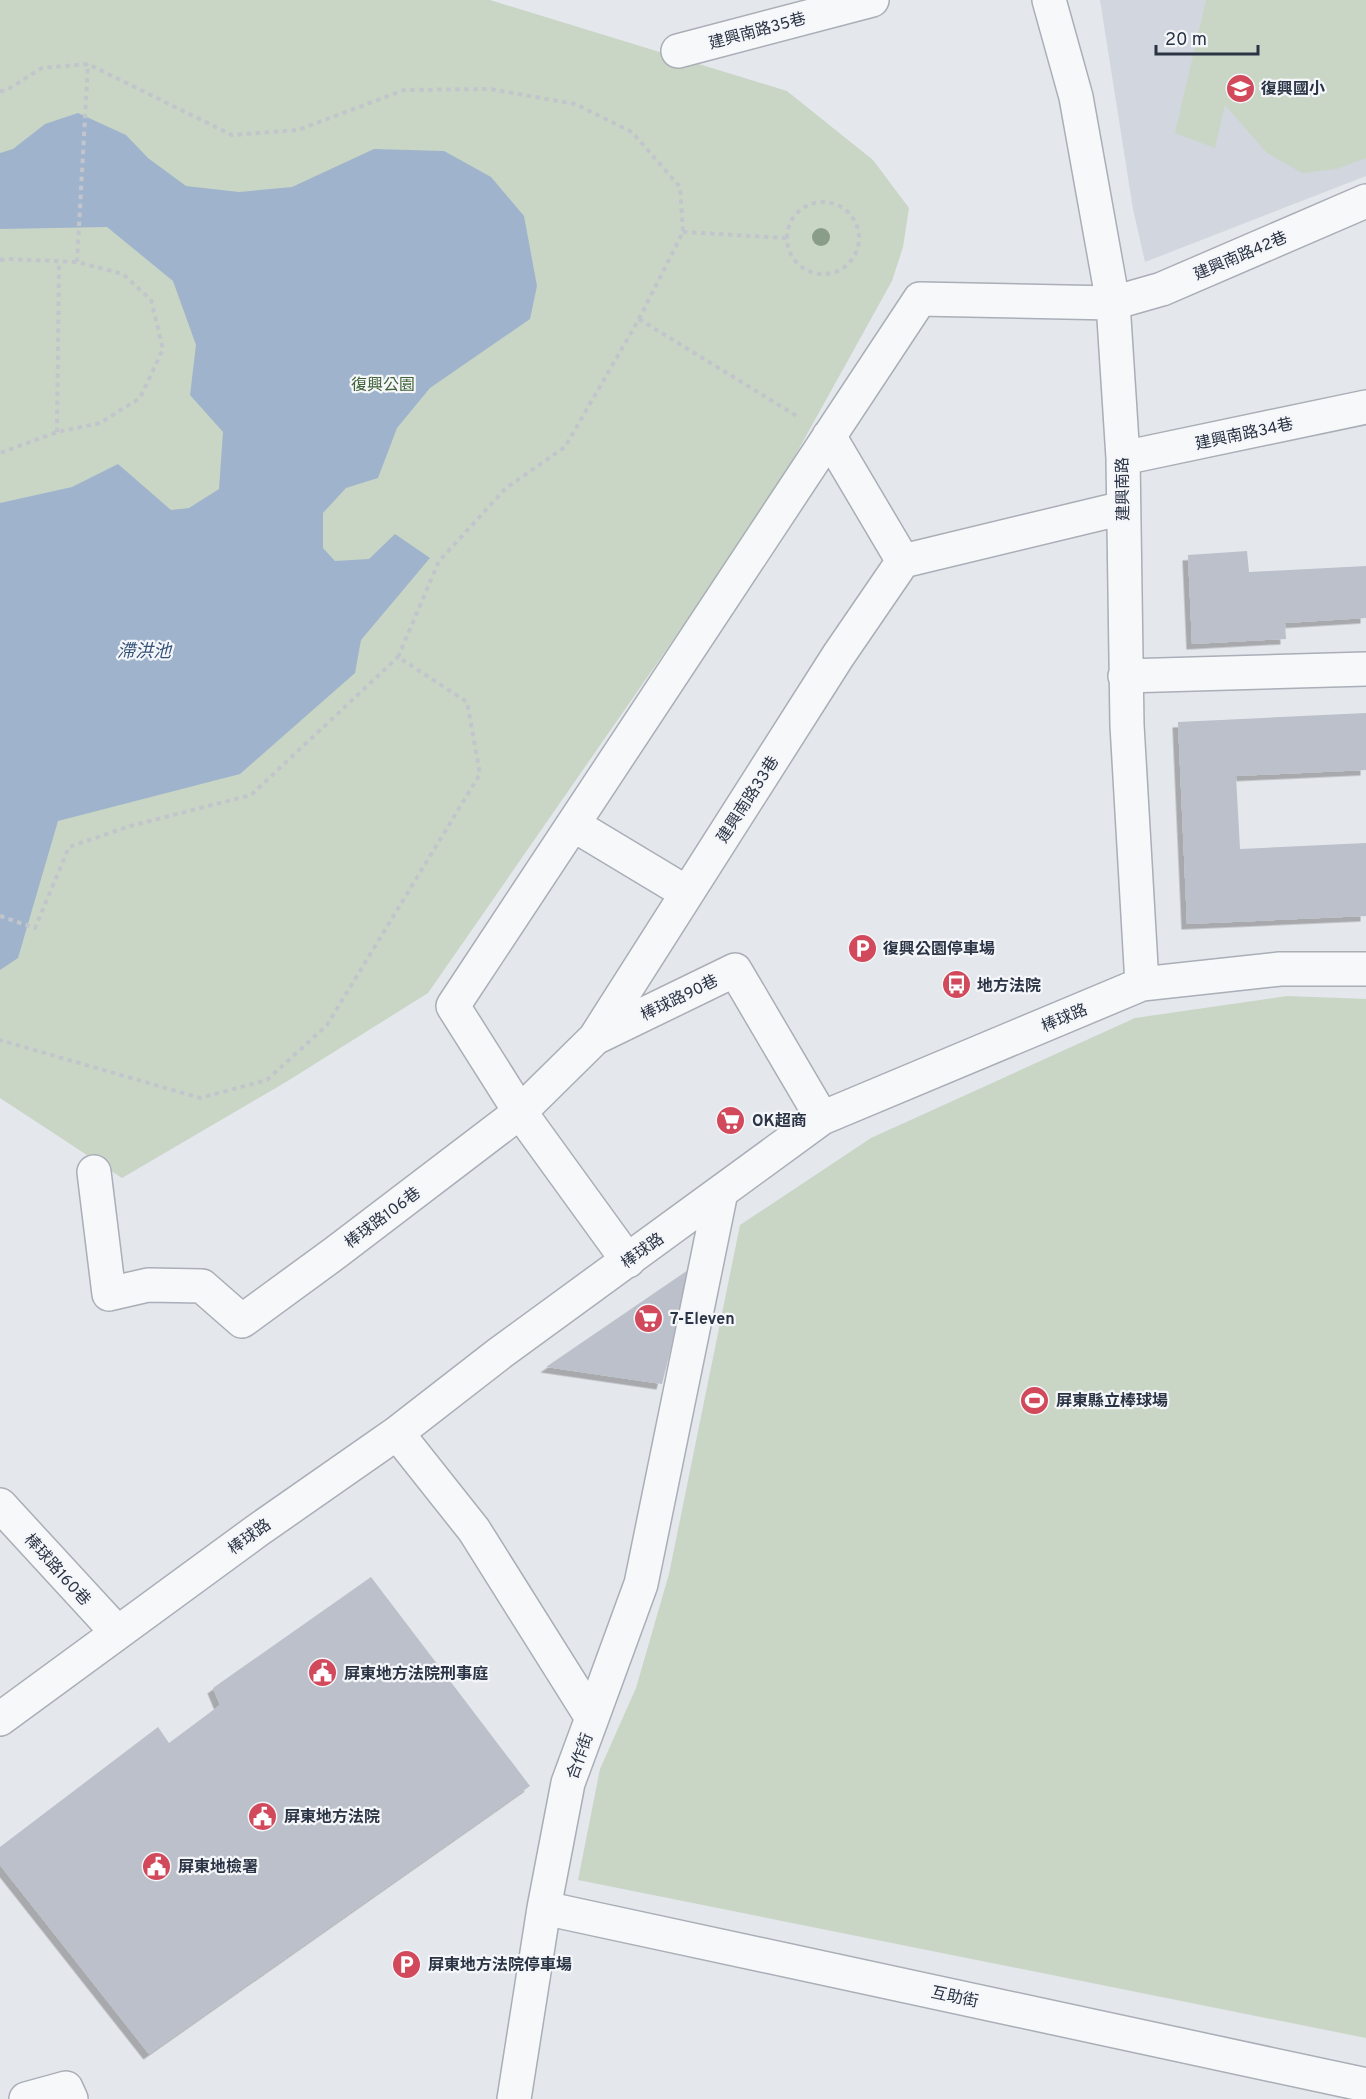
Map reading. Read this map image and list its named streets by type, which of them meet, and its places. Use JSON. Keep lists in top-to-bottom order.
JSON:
{
  "streets": {
    "street": [
      "建興南路35巷",
      "建興南路42巷",
      "建興南路34巷",
      "建興南路",
      "建興南路33巷",
      "棒球路90巷",
      "棒球路",
      "棒球路106巷",
      "棒球路160巷",
      "合作街",
      "互助街"
    ]
  },
  "crossings": [
    ["建興南路42巷", "建興南路"],
    ["建興南路34巷", "建興南路"],
    ["建興南路", "棒球路"],
    ["建興南路33巷", "棒球路90巷"],
    ["棒球路90巷", "棒球路"],
    ["棒球路90巷", "棒球路106巷"],
    ["棒球路", "棒球路160巷"],
    ["棒球路", "合作街"],
    ["合作街", "互助街"]
  ],
  "water": ["滯洪池"],
  "parks": ["復興公園"],
  "places": {
    "school or university": ["復興國小"],
    "parking": ["復興公園停車場", "屏東地方法院停車場"],
    "bus stop": ["地方法院"],
    "supermarket": ["OK超商", "7-Eleven"],
    "sports": ["屏東縣立棒球場"],
    "public building": ["屏東地方法院刑事庭", "屏東地方法院", "屏東地檢署"]
  },
  "scale_bar": "20 m"
}
